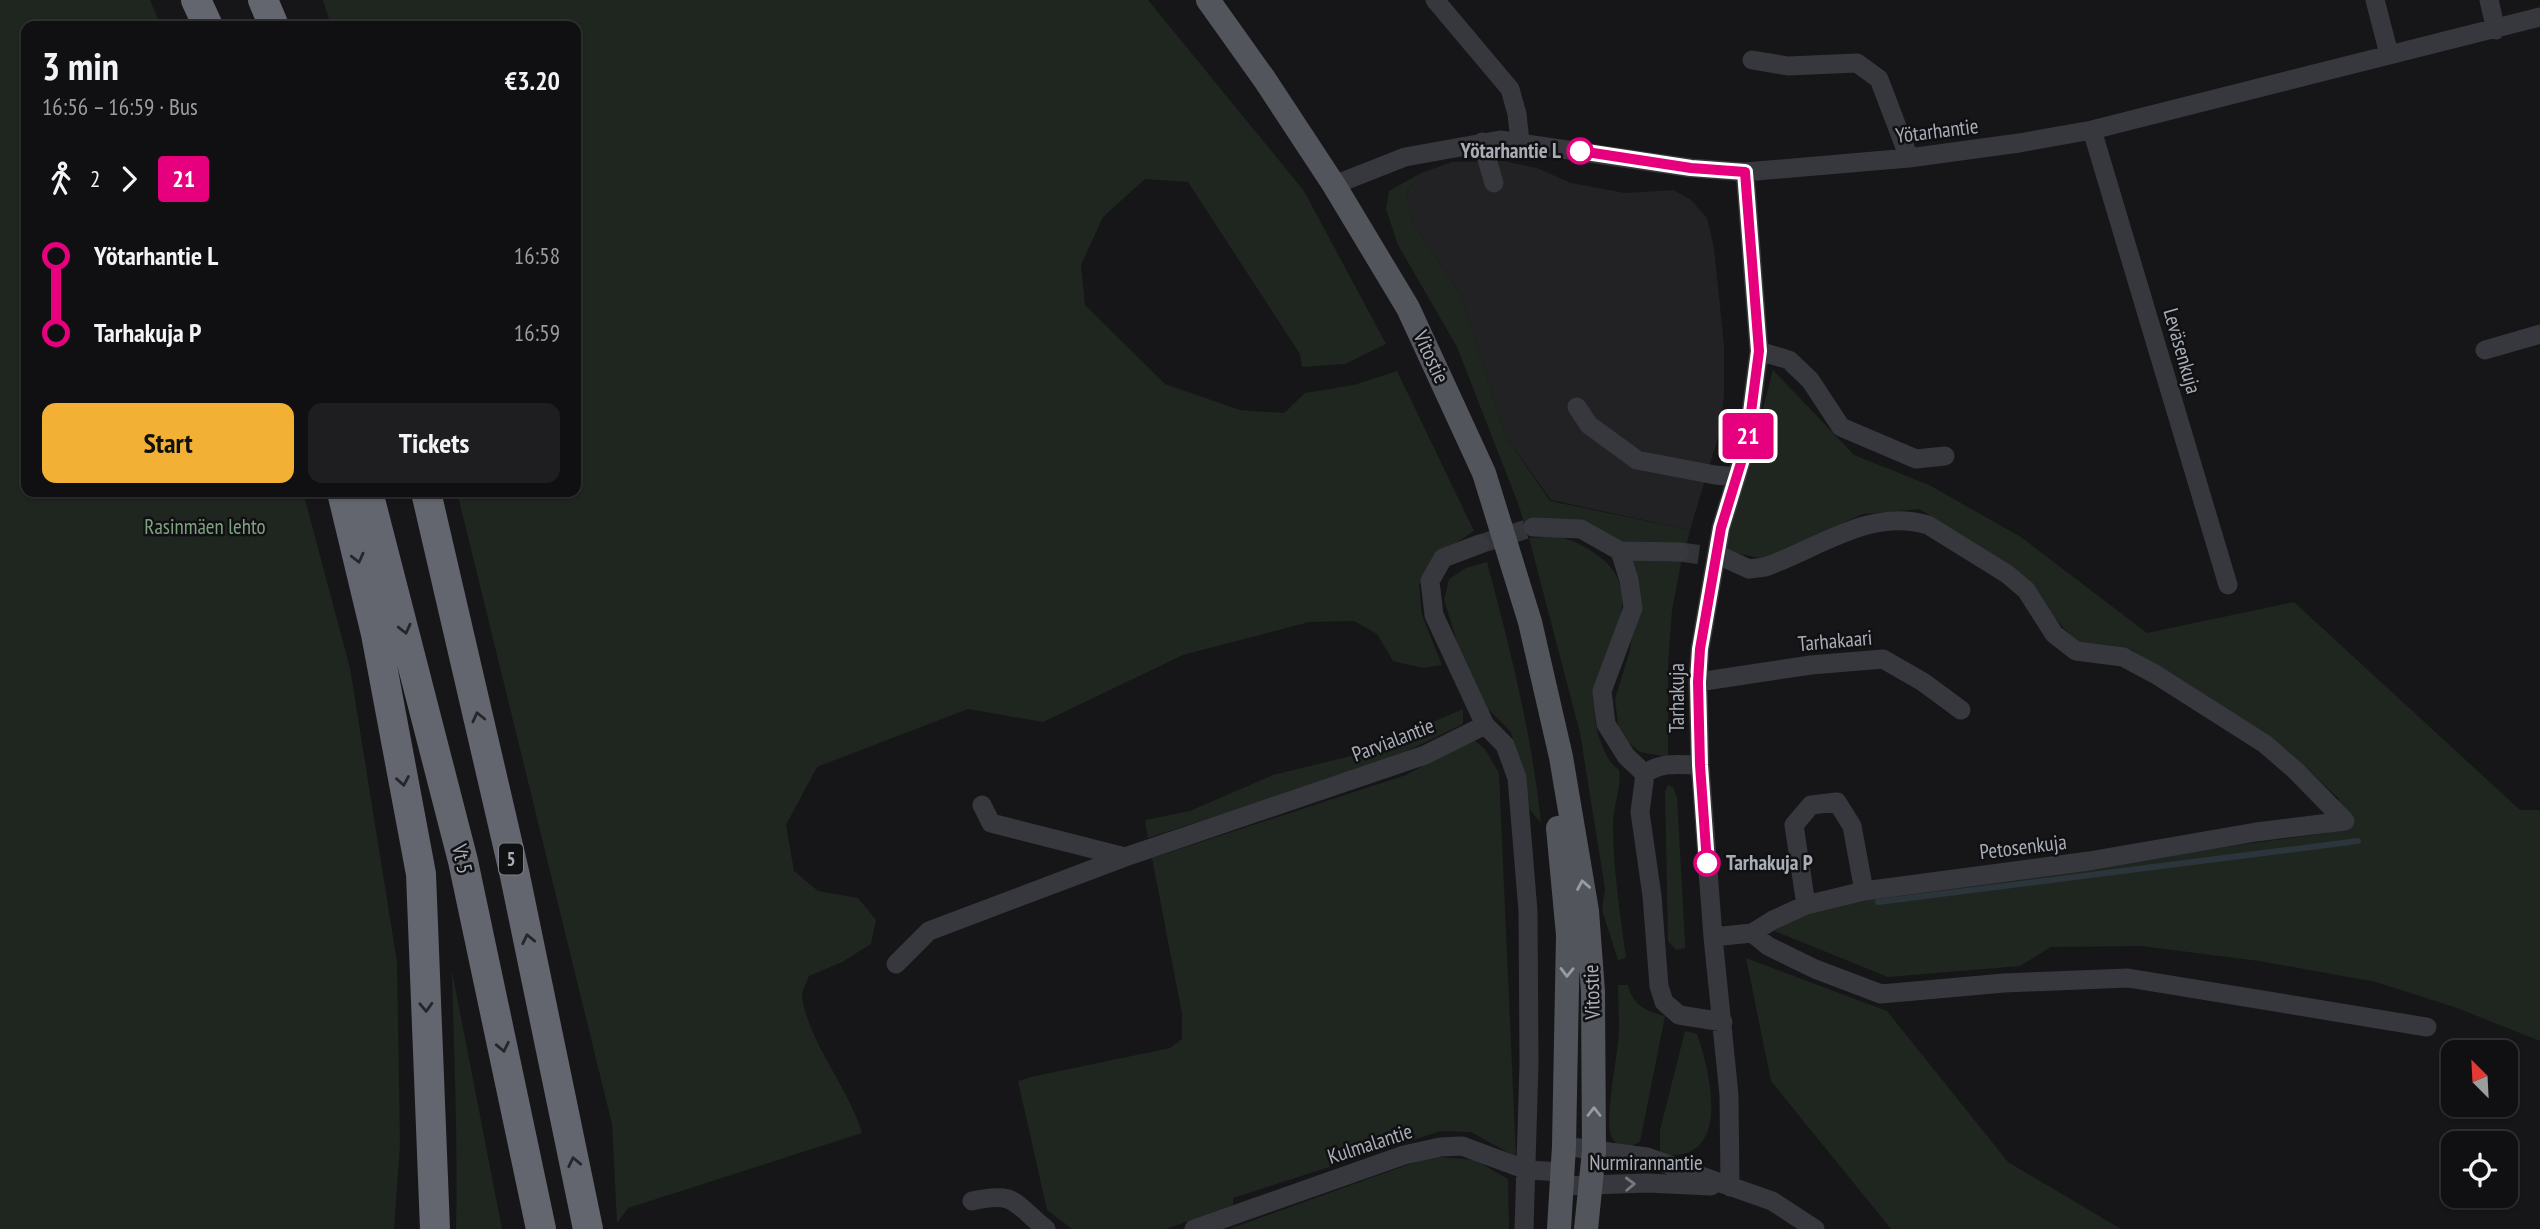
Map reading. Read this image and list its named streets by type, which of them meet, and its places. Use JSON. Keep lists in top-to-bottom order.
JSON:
{
  "streets": {
    "highway": ["Vt 5", "5"],
    "main road": ["Vitostie"],
    "street": [
      "Yötarhantie",
      "Leväsenkuja",
      "Tarhakaari",
      "Tarhakuja",
      "Parvialantie",
      "Petosenkuja",
      "Kulmalantie",
      "Nurmirannantie"
    ]
  },
  "crossings": [
    ["Yötarhantie", "Leväsenkuja"],
    ["Yötarhantie", "Vitostie"],
    ["Yötarhantie", "Tarhakuja"],
    ["Vitostie", "Kulmalantie"],
    ["Vitostie", "Nurmirannantie"],
    ["Tarhakaari", "Tarhakuja"],
    ["Tarhakuja", "Petosenkuja"],
    ["Tarhakuja", "Nurmirannantie"],
    ["Kulmalantie", "Nurmirannantie"]
  ],
  "parks": ["Rasinmäen lehto"],
  "places": ["Yötarhantie L", "Tarhakuja P"],
  "lines": ["bus line 21"],
  "north": "top left",
  "page": {
    "on_map": "21",
    "heading": ["3 min", "16:56 – 16:59 · Bus", "€3.20"],
    "legs": ["2", "21"],
    "list": [
      {
        "name": "Yötarhantie L",
        "value": "16:58"
      },
      {
        "name": "Tarhakuja P",
        "value": "16:59"
      }
    ],
    "buttons": ["Start", "Tickets"]
  }
}
